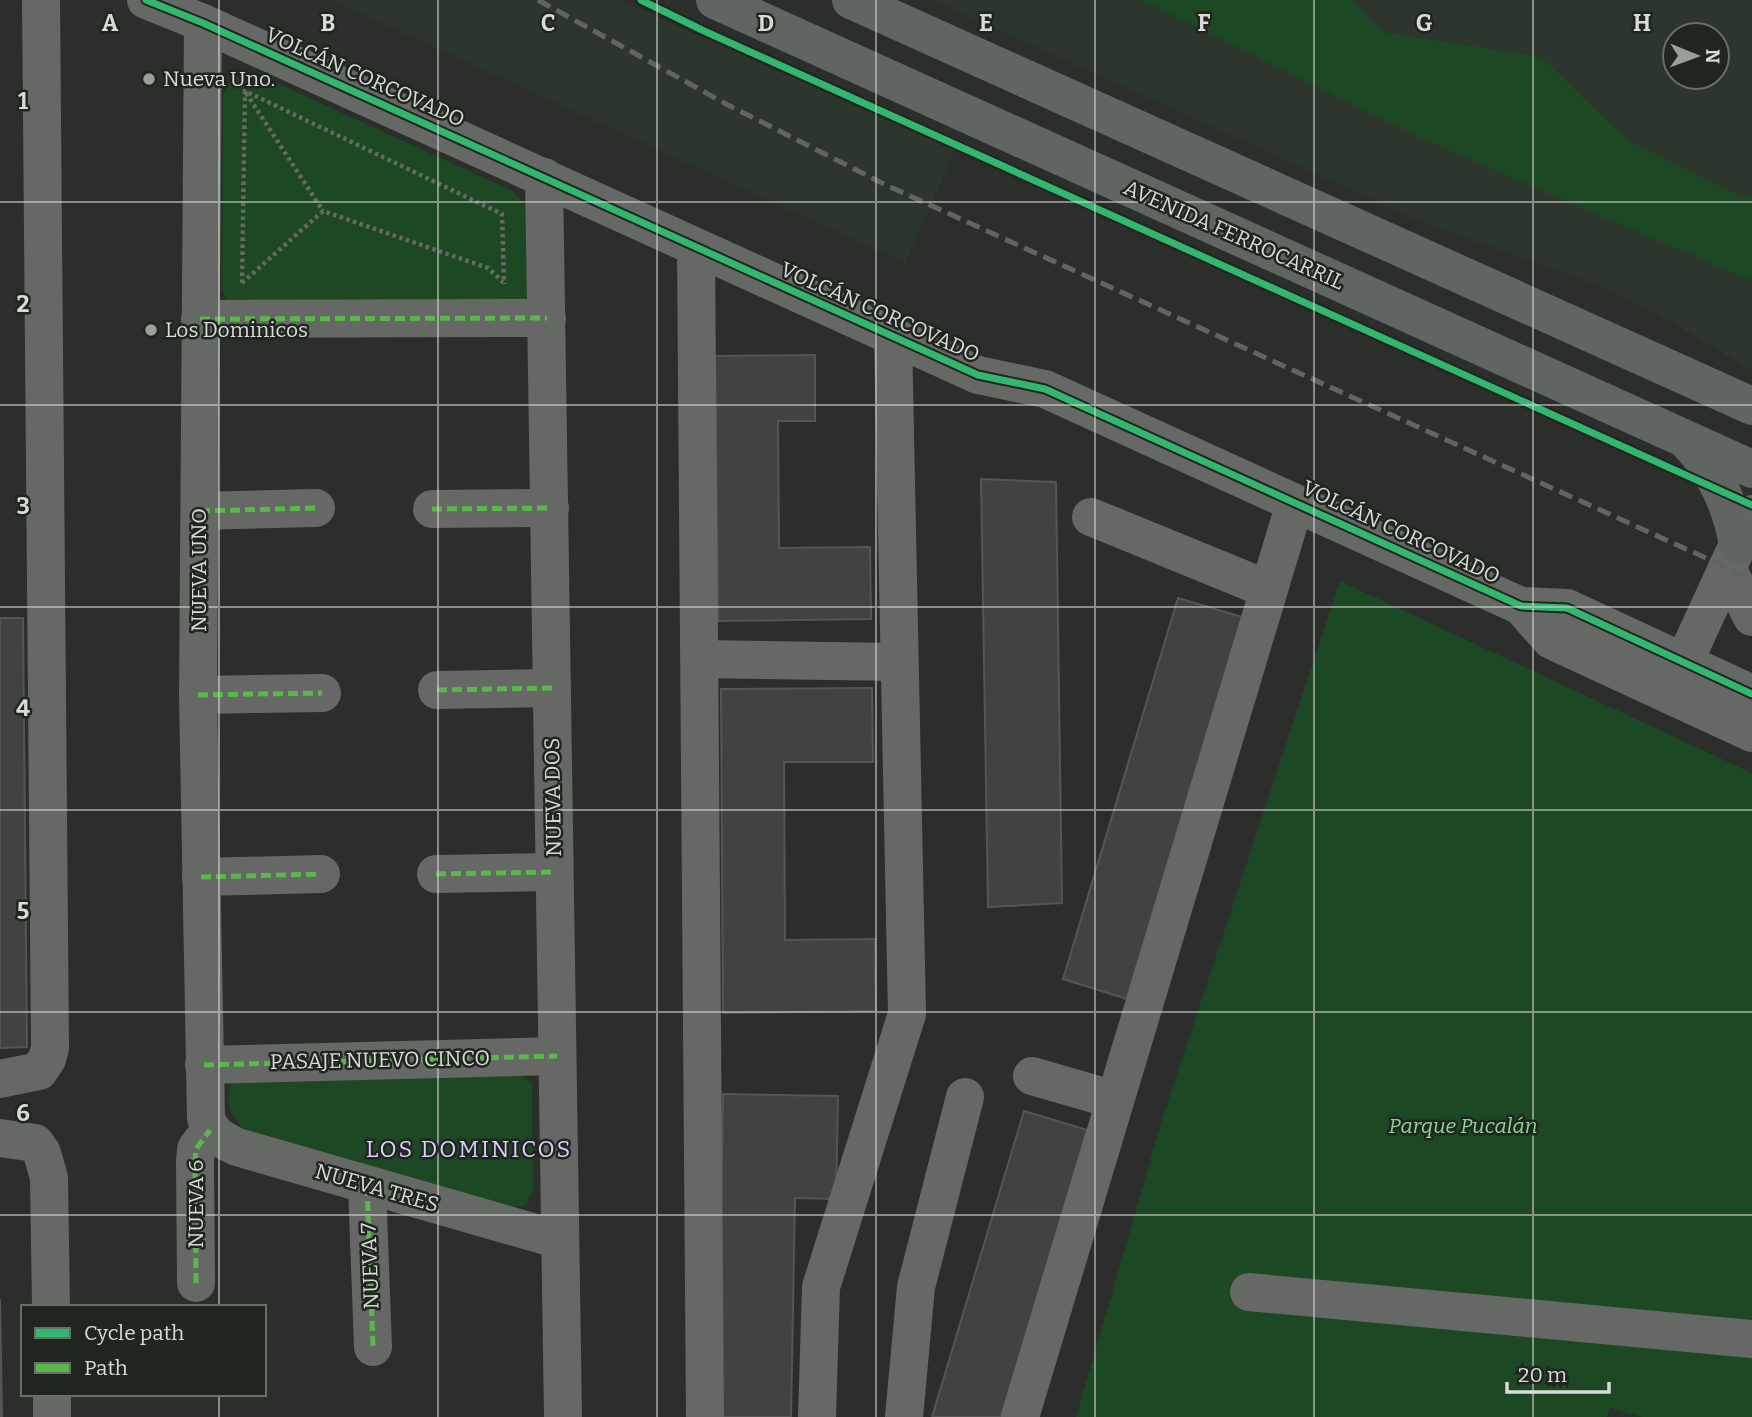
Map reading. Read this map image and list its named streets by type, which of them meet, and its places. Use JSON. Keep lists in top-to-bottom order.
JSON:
{
  "streets": {
    "main road": ["AVENIDA FERROCARRIL"],
    "street": [
      "VOLCÁN CORCOVADO",
      "NUEVA UNO",
      "NUEVA DOS",
      "PASAJE NUEVO CINCO",
      "NUEVA TRES",
      "NUEVA 6",
      "NUEVA 7"
    ]
  },
  "crossings": [
    ["VOLCÁN CORCOVADO", "NUEVA UNO"],
    ["VOLCÁN CORCOVADO", "NUEVA DOS"],
    ["NUEVA UNO", "PASAJE NUEVO CINCO"],
    ["NUEVA UNO", "NUEVA TRES"],
    ["NUEVA UNO", "NUEVA 6"],
    ["NUEVA DOS", "PASAJE NUEVO CINCO"],
    ["NUEVA DOS", "NUEVA TRES"],
    ["NUEVA TRES", "NUEVA 6"],
    ["NUEVA TRES", "NUEVA 7"]
  ],
  "districts": ["LOS DOMINICOS"],
  "parks": ["Parque Pucalán"],
  "places": ["Nueva Uno.", "Los Dominicos"],
  "legend": ["Cycle path", "Path"],
  "scale_bar": "20 m",
  "north": "right",
  "grid": {
    "columns": [
      "A",
      "B",
      "C",
      "D",
      "E",
      "F",
      "G",
      "H"
    ],
    "rows": [
      "1",
      "2",
      "3",
      "4",
      "5",
      "6"
    ]
  }
}
